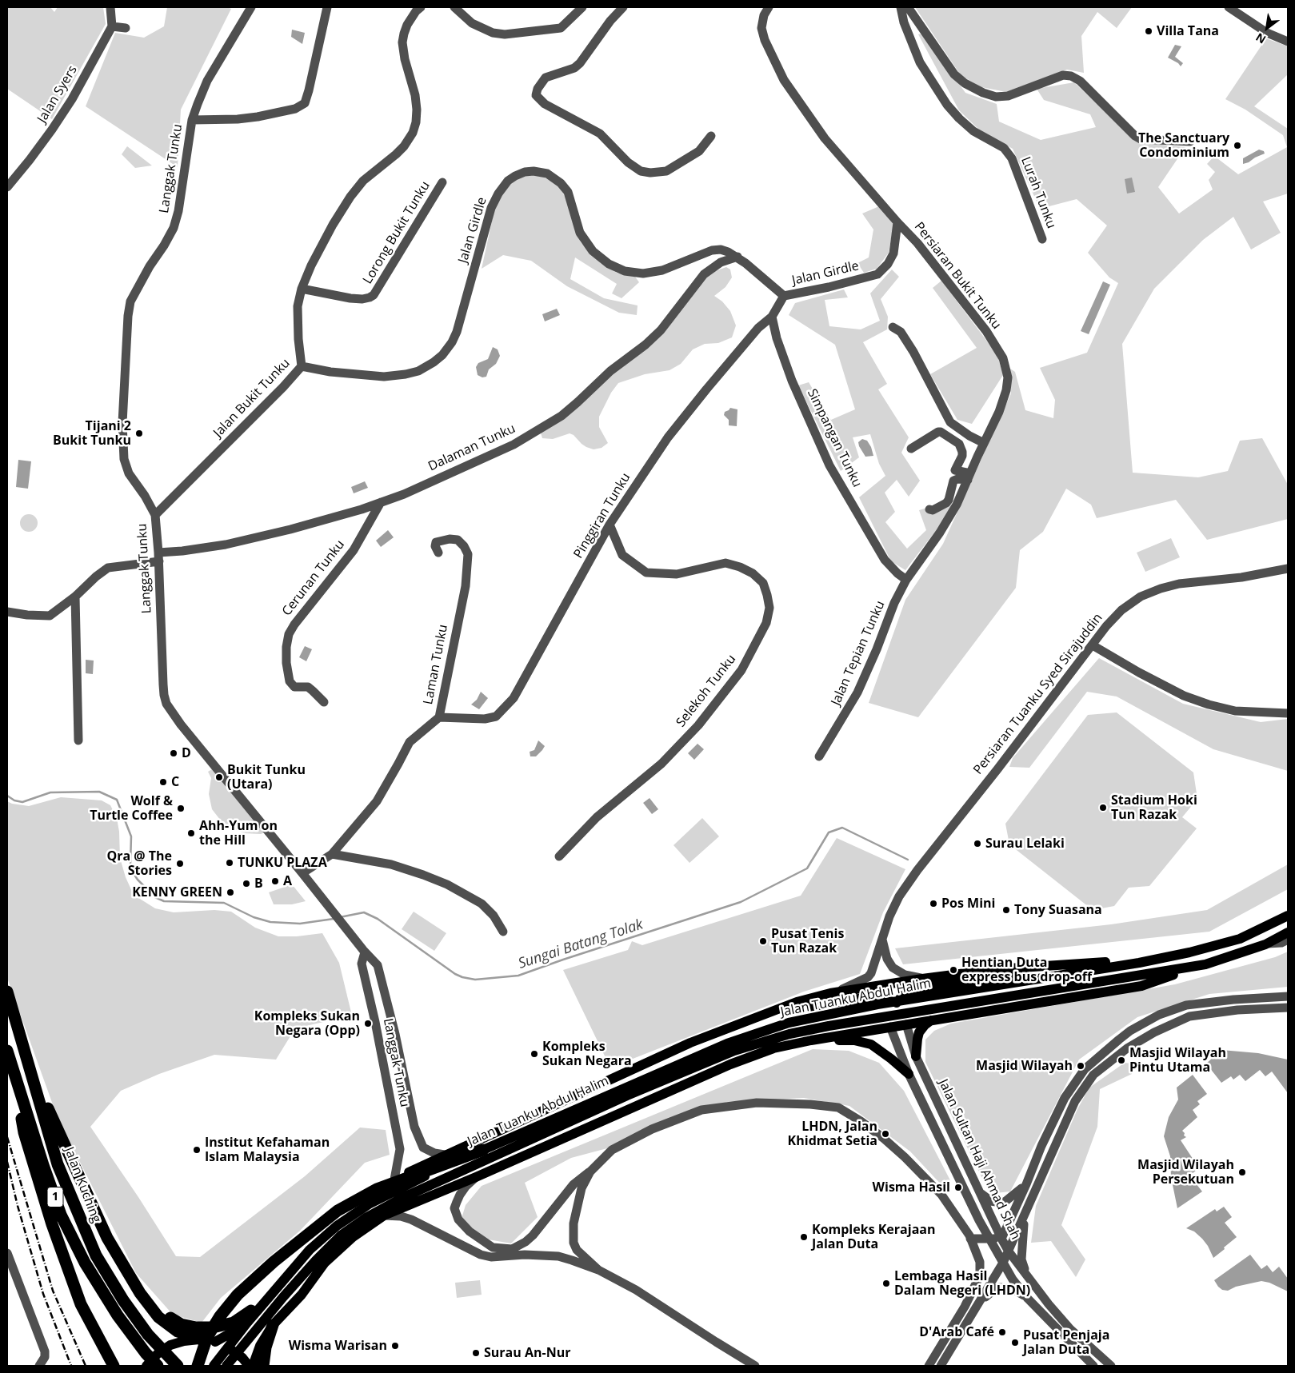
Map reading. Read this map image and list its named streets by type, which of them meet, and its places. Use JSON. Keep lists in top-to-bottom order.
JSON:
{
  "streets": {
    "highway": ["Jalan Kuching", "1"],
    "main road": ["Jalan Tuanku Abdul Halim"],
    "street": [
      "Jalan Syers",
      "Langgak Tunku",
      "Lurah Tunku",
      "Jalan Girdle",
      "Lorong Bukit Tunku",
      "Persiaran Bukit Tunku",
      "Jalan Bukit Tunku",
      "Simpangan Tunku",
      "Dalaman Tunku",
      "Pinggiran Tunku",
      "Cerunan Tunku",
      "Jalan Tepian Tunku",
      "Laman Tunku",
      "Selekoh Tunku",
      "Persiaran Tuanku Syed Sirajuddin",
      "Jalan Sultan Haji Ahmad Shah"
    ]
  },
  "crossings": [
    ["Langgak Tunku", "Jalan Bukit Tunku"],
    ["Langgak Tunku", "Dalaman Tunku"],
    ["Langgak Tunku", "Laman Tunku"],
    ["Langgak Tunku", "Jalan Tuanku Abdul Halim"],
    ["Jalan Girdle", "Persiaran Bukit Tunku"],
    ["Jalan Girdle", "Jalan Bukit Tunku"],
    ["Jalan Girdle", "Dalaman Tunku"],
    ["Jalan Girdle", "Pinggiran Tunku"],
    ["Lorong Bukit Tunku", "Jalan Bukit Tunku"],
    ["Persiaran Bukit Tunku", "Simpangan Tunku"],
    ["Persiaran Bukit Tunku", "Jalan Tepian Tunku"],
    ["Simpangan Tunku", "Pinggiran Tunku"],
    ["Simpangan Tunku", "Jalan Tepian Tunku"],
    ["Dalaman Tunku", "Cerunan Tunku"],
    ["Pinggiran Tunku", "Laman Tunku"],
    ["Pinggiran Tunku", "Selekoh Tunku"],
    ["Persiaran Tuanku Syed Sirajuddin", "Jalan Tuanku Abdul Halim"]
  ],
  "water": ["Sungai Batang Tolak"],
  "places": [
    "Villa Tana",
    "The Sanctuary Condominium",
    "Tijani 2 Bukit Tunku",
    "D",
    "Bukit Tunku (Utara)",
    "C",
    "Stadium Hoki Tun Razak",
    "Wolf & Turtle Coffee",
    "Ahh-Yum on the Hill",
    "Surau Lelaki",
    "TUNKU PLAZA",
    "Qra @ The Stories",
    "A",
    "B",
    "KENNY GREEN",
    "Pos Mini",
    "Tony Suasana",
    "Pusat Tenis Tun Razak",
    "Hentian Duta express bus drop-off",
    "Kompleks Sukan Negara (Opp)",
    "Kompleks Sukan Negara",
    "Masjid Wilayah Pintu Utama",
    "Masjid Wilayah",
    "LHDN, Jalan Khidmat Setia",
    "Institut Kefahaman Islam Malaysia",
    "Masjid Wilayah Persekutuan",
    "Wisma Hasil",
    "Kompleks Kerajaan Jalan Duta",
    "Lembaga Hasil Dalam Negeri (LHDN)",
    "D'Arab Café",
    "Pusat Penjaja Jalan Duta",
    "Wisma Warisan",
    "Surau An-Nur"
  ],
  "north": "bottom left"
}
